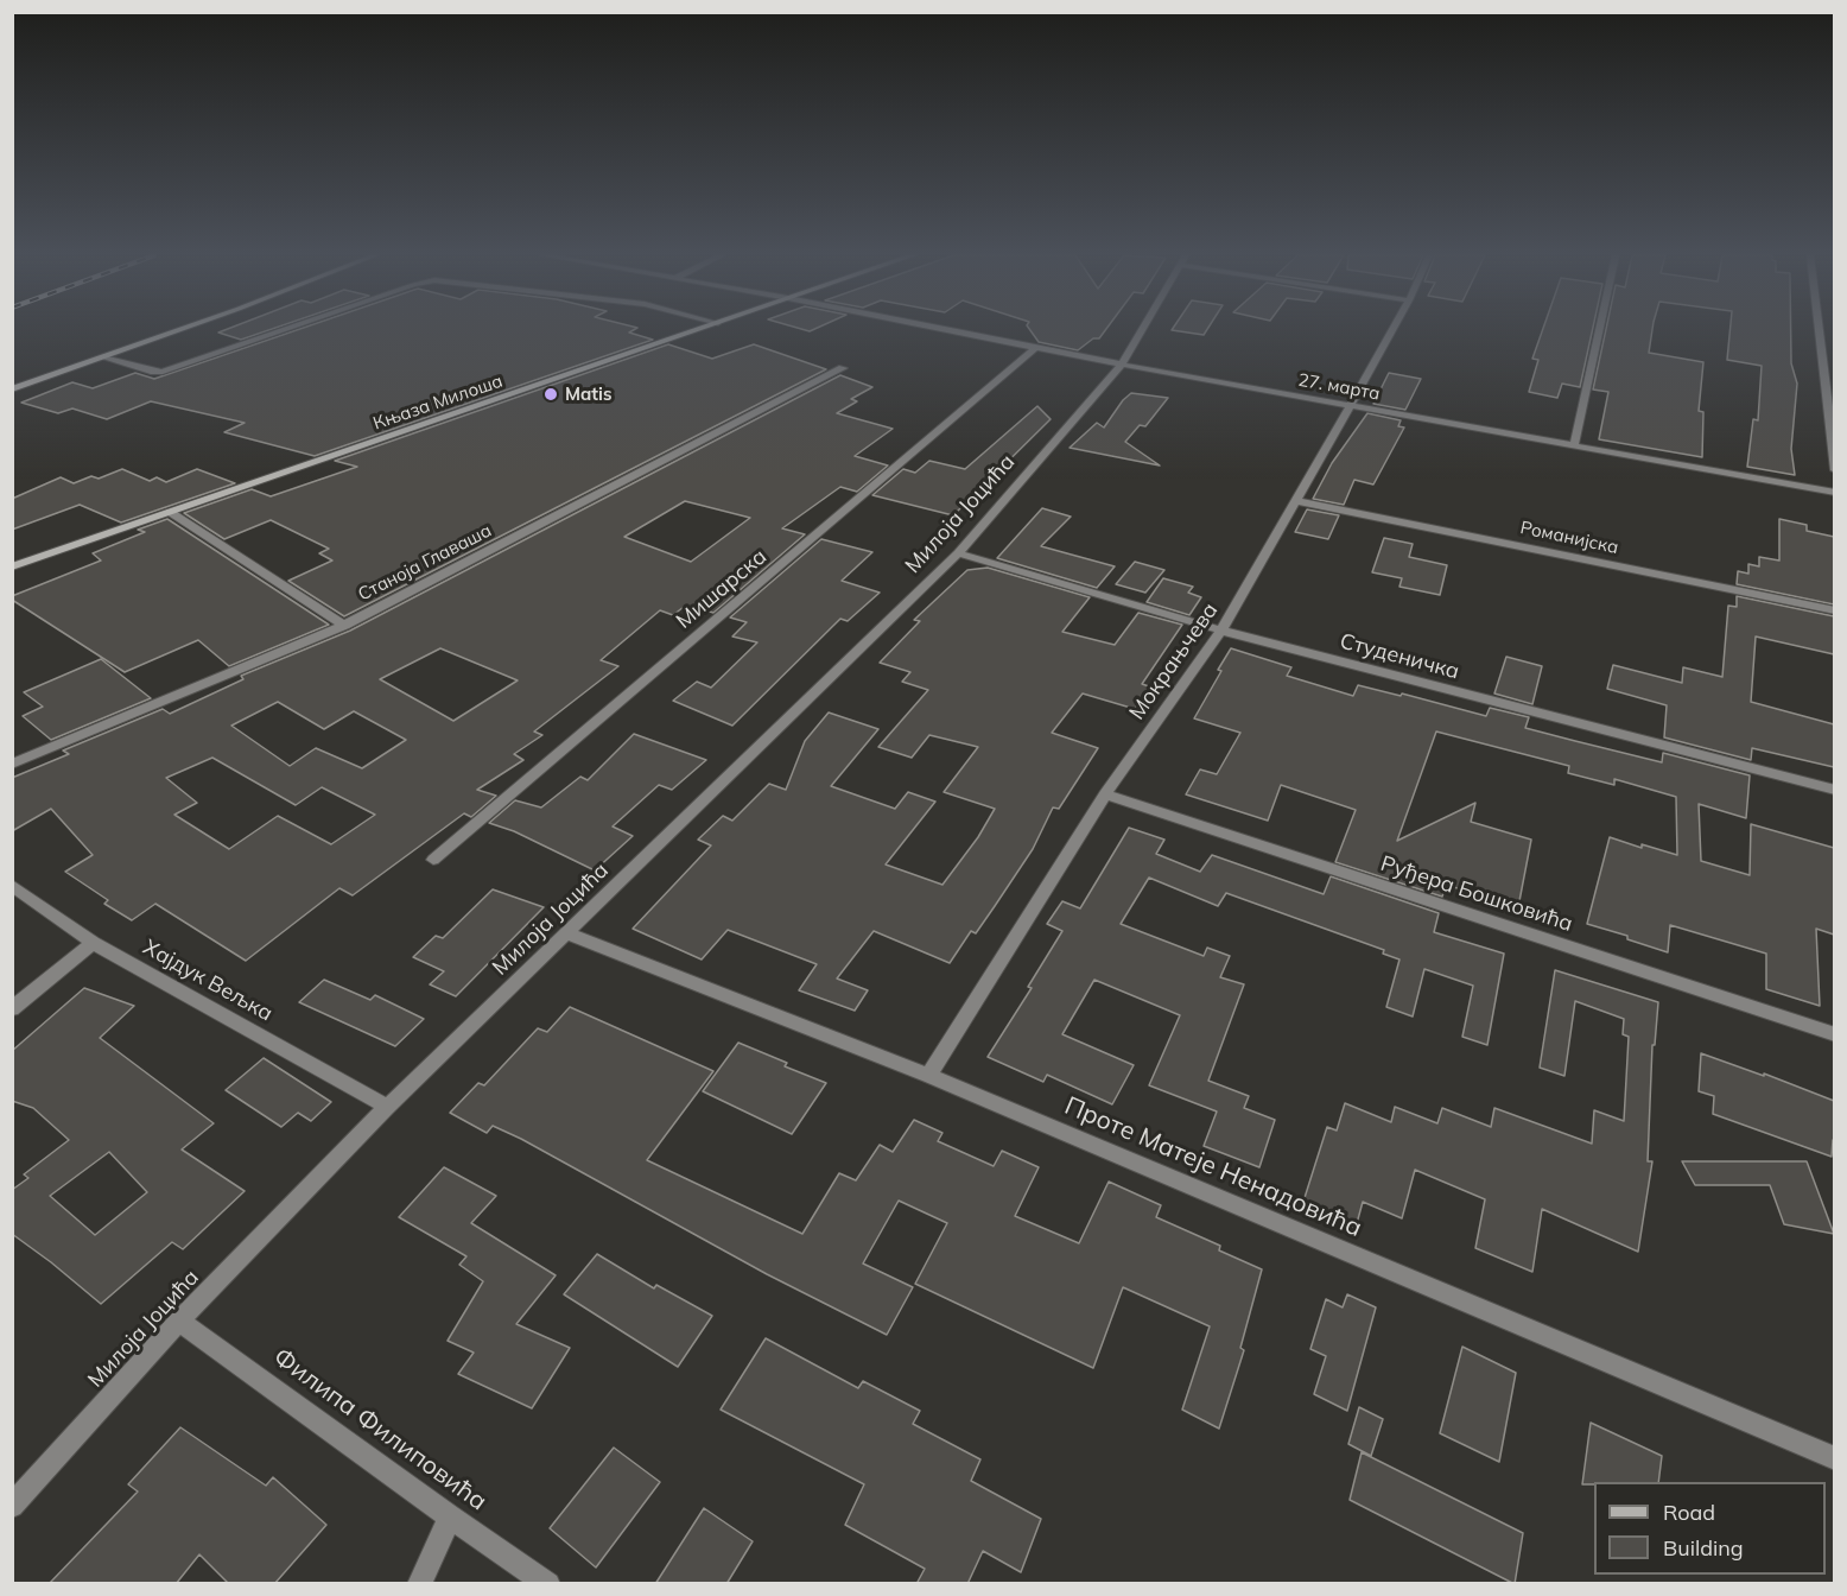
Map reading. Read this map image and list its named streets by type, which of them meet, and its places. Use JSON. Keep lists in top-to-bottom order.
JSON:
{
  "streets": {
    "main road": ["Књаза Милоша"],
    "street": [
      "27. марта",
      "Милоја Јоцића",
      "Романијска",
      "Станоја Главаша",
      "Мишарска",
      "Студеничка",
      "Мокрањчева",
      "Руђера Бошковића",
      "Хајдук Вељка",
      "Проте Матеје Ненадовића",
      "Филипа Филиповића"
    ]
  },
  "crossings": [
    ["27. марта", "Милоја Јоцића"],
    ["27. марта", "Мишарска"],
    ["27. марта", "Мокрањчева"],
    ["Милоја Јоцића", "Студеничка"],
    ["Милоја Јоцића", "Хајдук Вељка"],
    ["Милоја Јоцића", "Проте Матеје Ненадовића"],
    ["Милоја Јоцића", "Филипа Филиповића"],
    ["Романијска", "Мокрањчева"],
    ["Студеничка", "Мокрањчева"],
    ["Мокрањчева", "Руђера Бошковића"],
    ["Мокрањчева", "Проте Матеје Ненадовића"]
  ],
  "places": ["Matis"],
  "legend": ["Road", "Building"]
}
